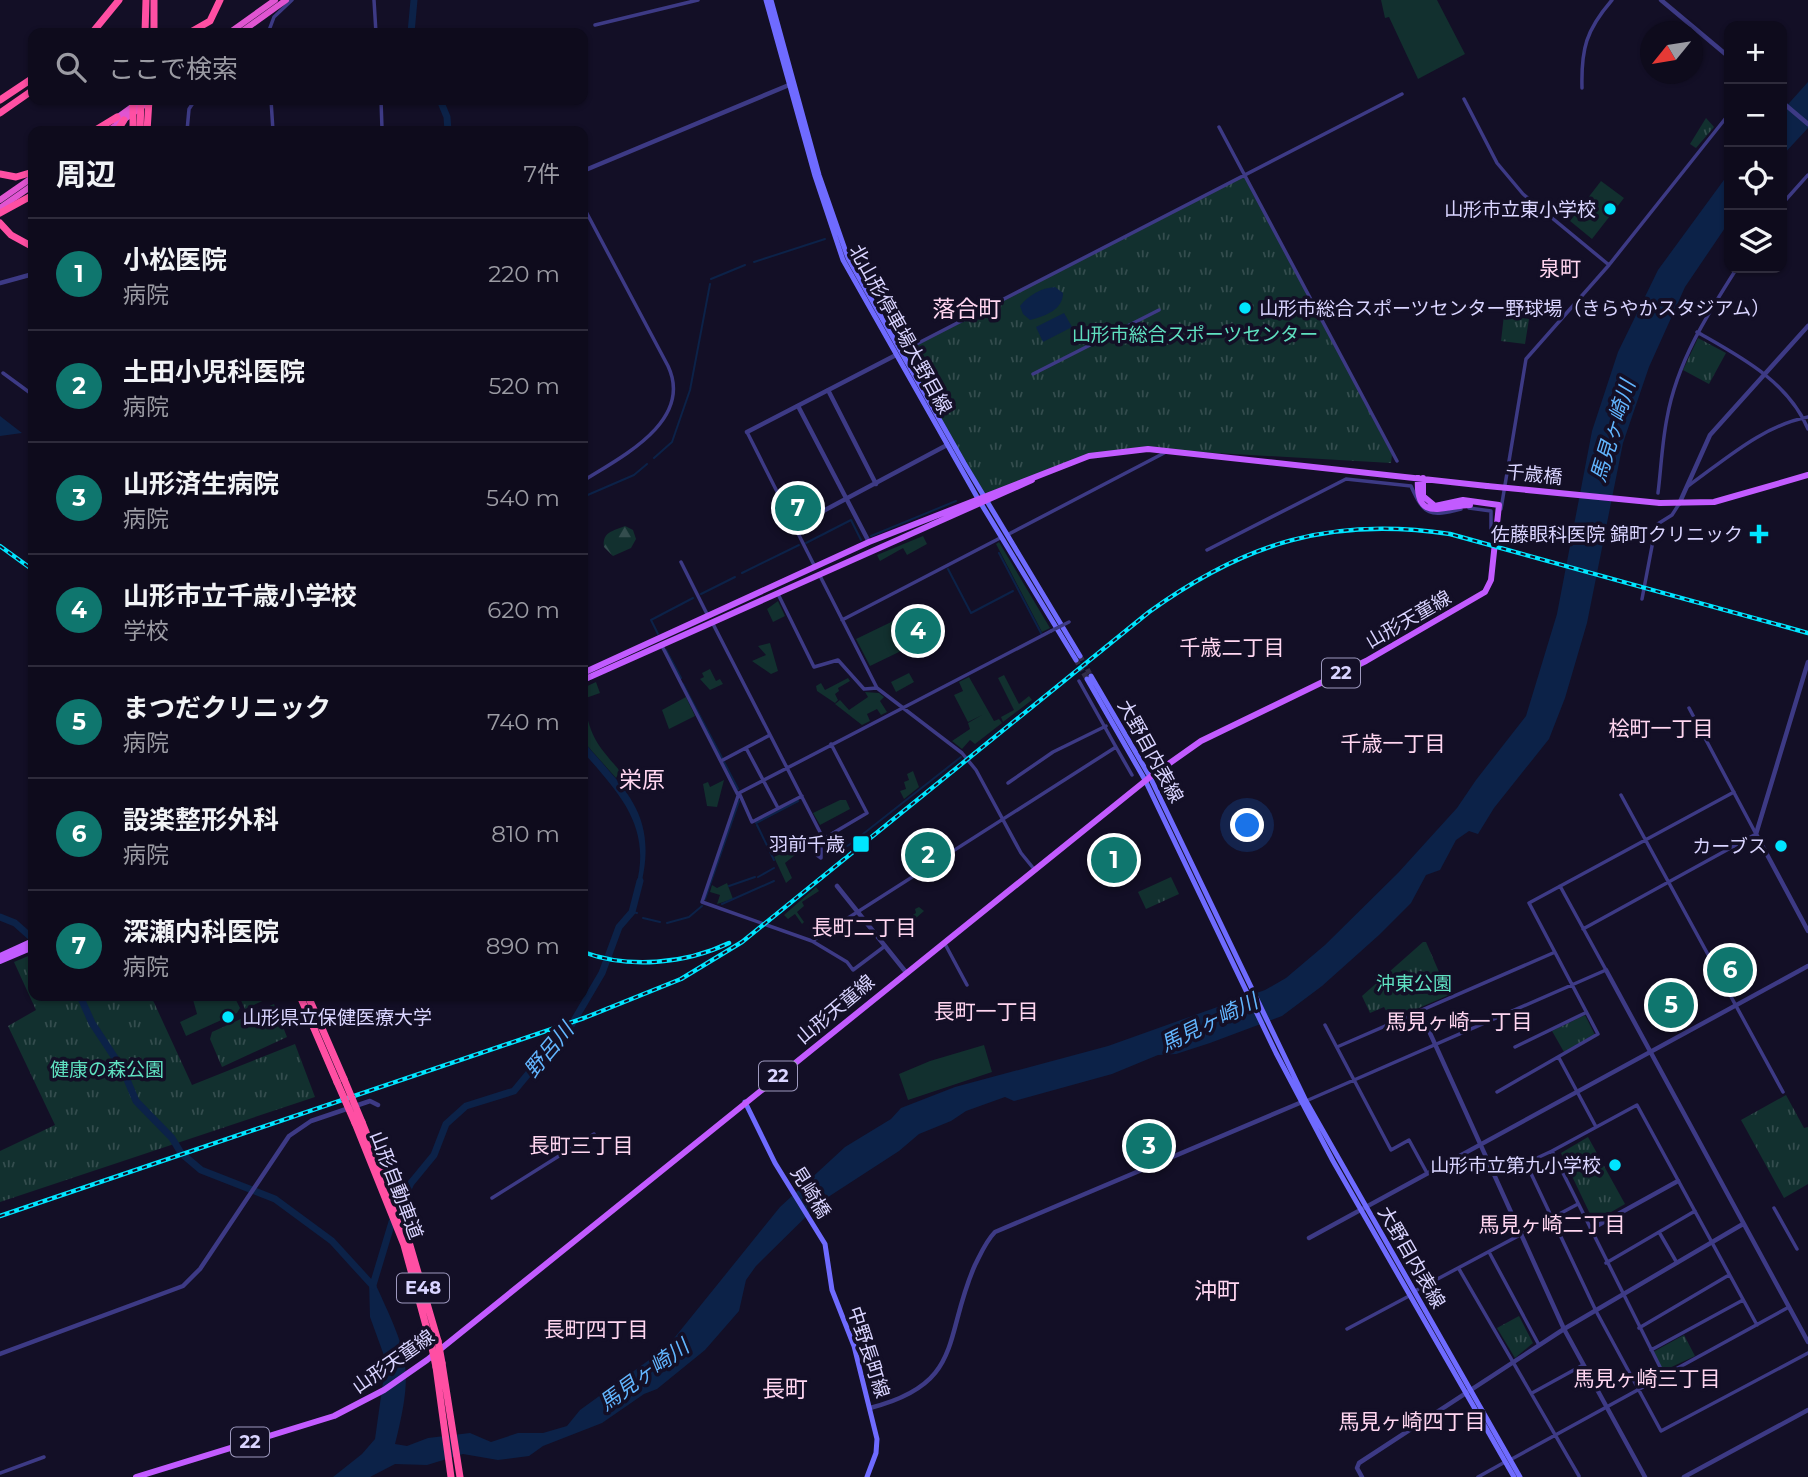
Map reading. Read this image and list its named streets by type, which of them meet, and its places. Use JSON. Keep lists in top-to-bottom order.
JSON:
{
  "streets": {
    "highway": ["山形自動車道", "E48"],
    "main road": [
      "北山形停車場大野目線",
      "千歳橋",
      "山形天童線",
      "22",
      "大野目内表線",
      "見崎橋",
      "中野長町線"
    ]
  },
  "crossings": [
    ["山形天童線", "大野目内表線"],
    ["山形天童線", "見崎橋"],
    ["見崎橋", "中野長町線"]
  ],
  "districts": [
    "泉町",
    "落合町",
    "千歳二丁目",
    "桧町一丁目",
    "千歳一丁目",
    "栄原",
    "長町二丁目",
    "長町一丁目",
    "馬見ヶ崎一丁目",
    "長町三丁目",
    "馬見ヶ崎二丁目",
    "沖町",
    "長町四丁目",
    "馬見ヶ崎三丁目",
    "長町",
    "馬見ヶ崎四丁目"
  ],
  "water": ["馬見ヶ崎川", "野呂川"],
  "parks": ["山形市総合スポーツセンター", "沖東公園", "健康の森公園"],
  "places": {
    "other": [
      "山形市立東小学校",
      "山形市総合スポーツセンター野球場（きらやかスタジアム）",
      "カーブス",
      "山形県立保健医療大学",
      "山形市立第九小学校"
    ],
    "health": ["佐藤眼科医院 錦町クリニック"],
    "transit": ["羽前千歳"]
  },
  "north": "bottom left",
  "page": {
    "map_buttons": ["+", "−"],
    "search": "ここで検索",
    "heading": ["周辺", "7件"],
    "list": [
      {
        "mark": "1",
        "name": "小松医院",
        "note": "病院",
        "value": "220 m"
      },
      {
        "mark": "2",
        "name": "土田小児科医院",
        "note": "病院",
        "value": "520 m"
      },
      {
        "mark": "3",
        "name": "山形済生病院",
        "note": "病院",
        "value": "540 m"
      },
      {
        "mark": "4",
        "name": "山形市立千歳小学校",
        "note": "学校",
        "value": "620 m"
      },
      {
        "mark": "5",
        "name": "まつだクリニック",
        "note": "病院",
        "value": "740 m"
      },
      {
        "mark": "6",
        "name": "設楽整形外科",
        "note": "病院",
        "value": "810 m"
      },
      {
        "mark": "7",
        "name": "深瀬内科医院",
        "note": "病院",
        "value": "890 m"
      }
    ],
    "pins": [
      "7",
      "4",
      "2",
      "1",
      "6",
      "5",
      "3"
    ]
  }
}
